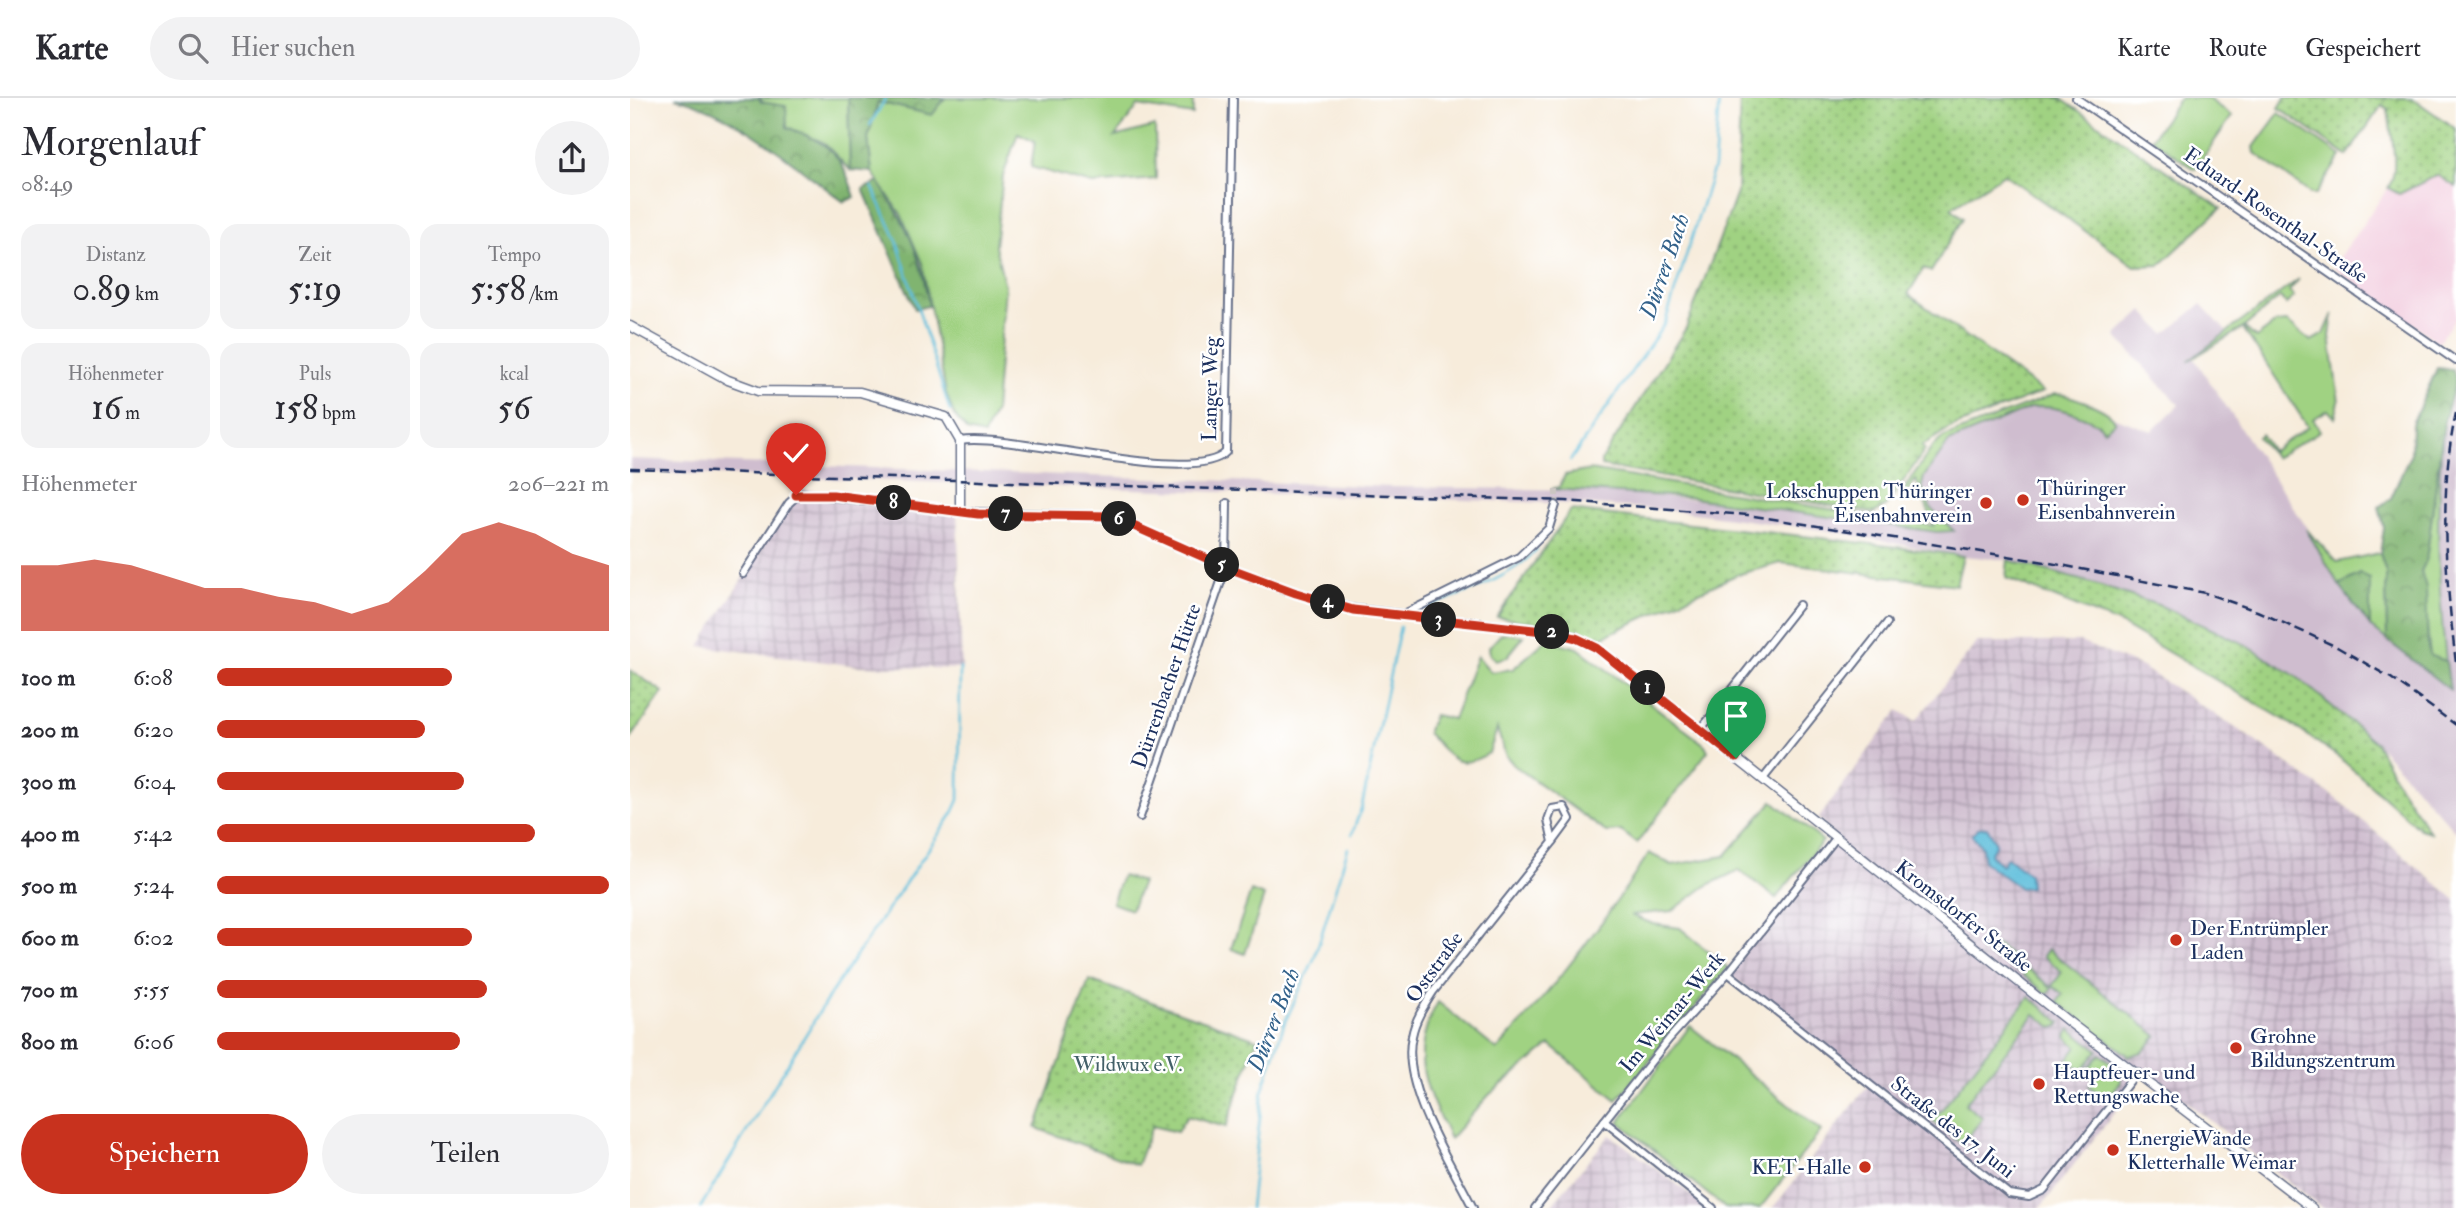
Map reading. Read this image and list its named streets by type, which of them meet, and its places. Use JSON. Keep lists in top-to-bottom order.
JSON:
{
  "streets": {
    "street": [
      "Eduard-Rosenthal-Straße",
      "Langer Weg",
      "Dürrenbacher Hütte",
      "Kromsdorfer Straße",
      "Oststraße",
      "Im Weimar-Werk",
      "Straße des 17. Juni"
    ]
  },
  "crossings": [
    ["Kromsdorfer Straße", "Im Weimar-Werk"],
    ["Kromsdorfer Straße", "Straße des 17. Juni"],
    ["Im Weimar-Werk", "Straße des 17. Juni"]
  ],
  "water": ["Dürrer Bach"],
  "parks": ["Wildwux e.V."],
  "places": [
    "Thüringer Eisenbahnverein",
    "Lokschuppen Thüringer Eisenbahnverein",
    "Der Entrümpler Laden",
    "Grohne Bildungszentrum",
    "Hauptfeuer- und Rettungswache",
    "EnergieWände Kletterhalle Weimar",
    "KET-Halle"
  ],
  "page": {
    "header": "Karte",
    "search": "Hier suchen",
    "nav": ["Karte", "Route", "Gespeichert"],
    "heading": ["Morgenlauf", "08:49"],
    "stats": [
      ["Distanz", "0.89 km"],
      ["Zeit", "5:19"],
      ["Tempo", "5:58 /km"],
      ["Höhenmeter", "16 m"],
      ["Puls", "158 bpm"],
      ["kcal", "56"]
    ],
    "chart": ["Höhenmeter", "206–221 m"],
    "pins": [
      "8",
      "7",
      "6",
      "5",
      "4",
      "3",
      "2",
      "1"
    ],
    "list": [
      {
        "name": "100 m",
        "note": "6:08"
      },
      {
        "name": "200 m",
        "note": "6:20"
      },
      {
        "name": "300 m",
        "note": "6:04"
      },
      {
        "name": "400 m",
        "note": "5:42"
      },
      {
        "name": "500 m",
        "note": "5:24"
      },
      {
        "name": "600 m",
        "note": "6:02"
      },
      {
        "name": "700 m",
        "note": "5:55"
      },
      {
        "name": "800 m",
        "note": "6:06"
      }
    ],
    "buttons": ["Speichern", "Teilen"]
  }
}
